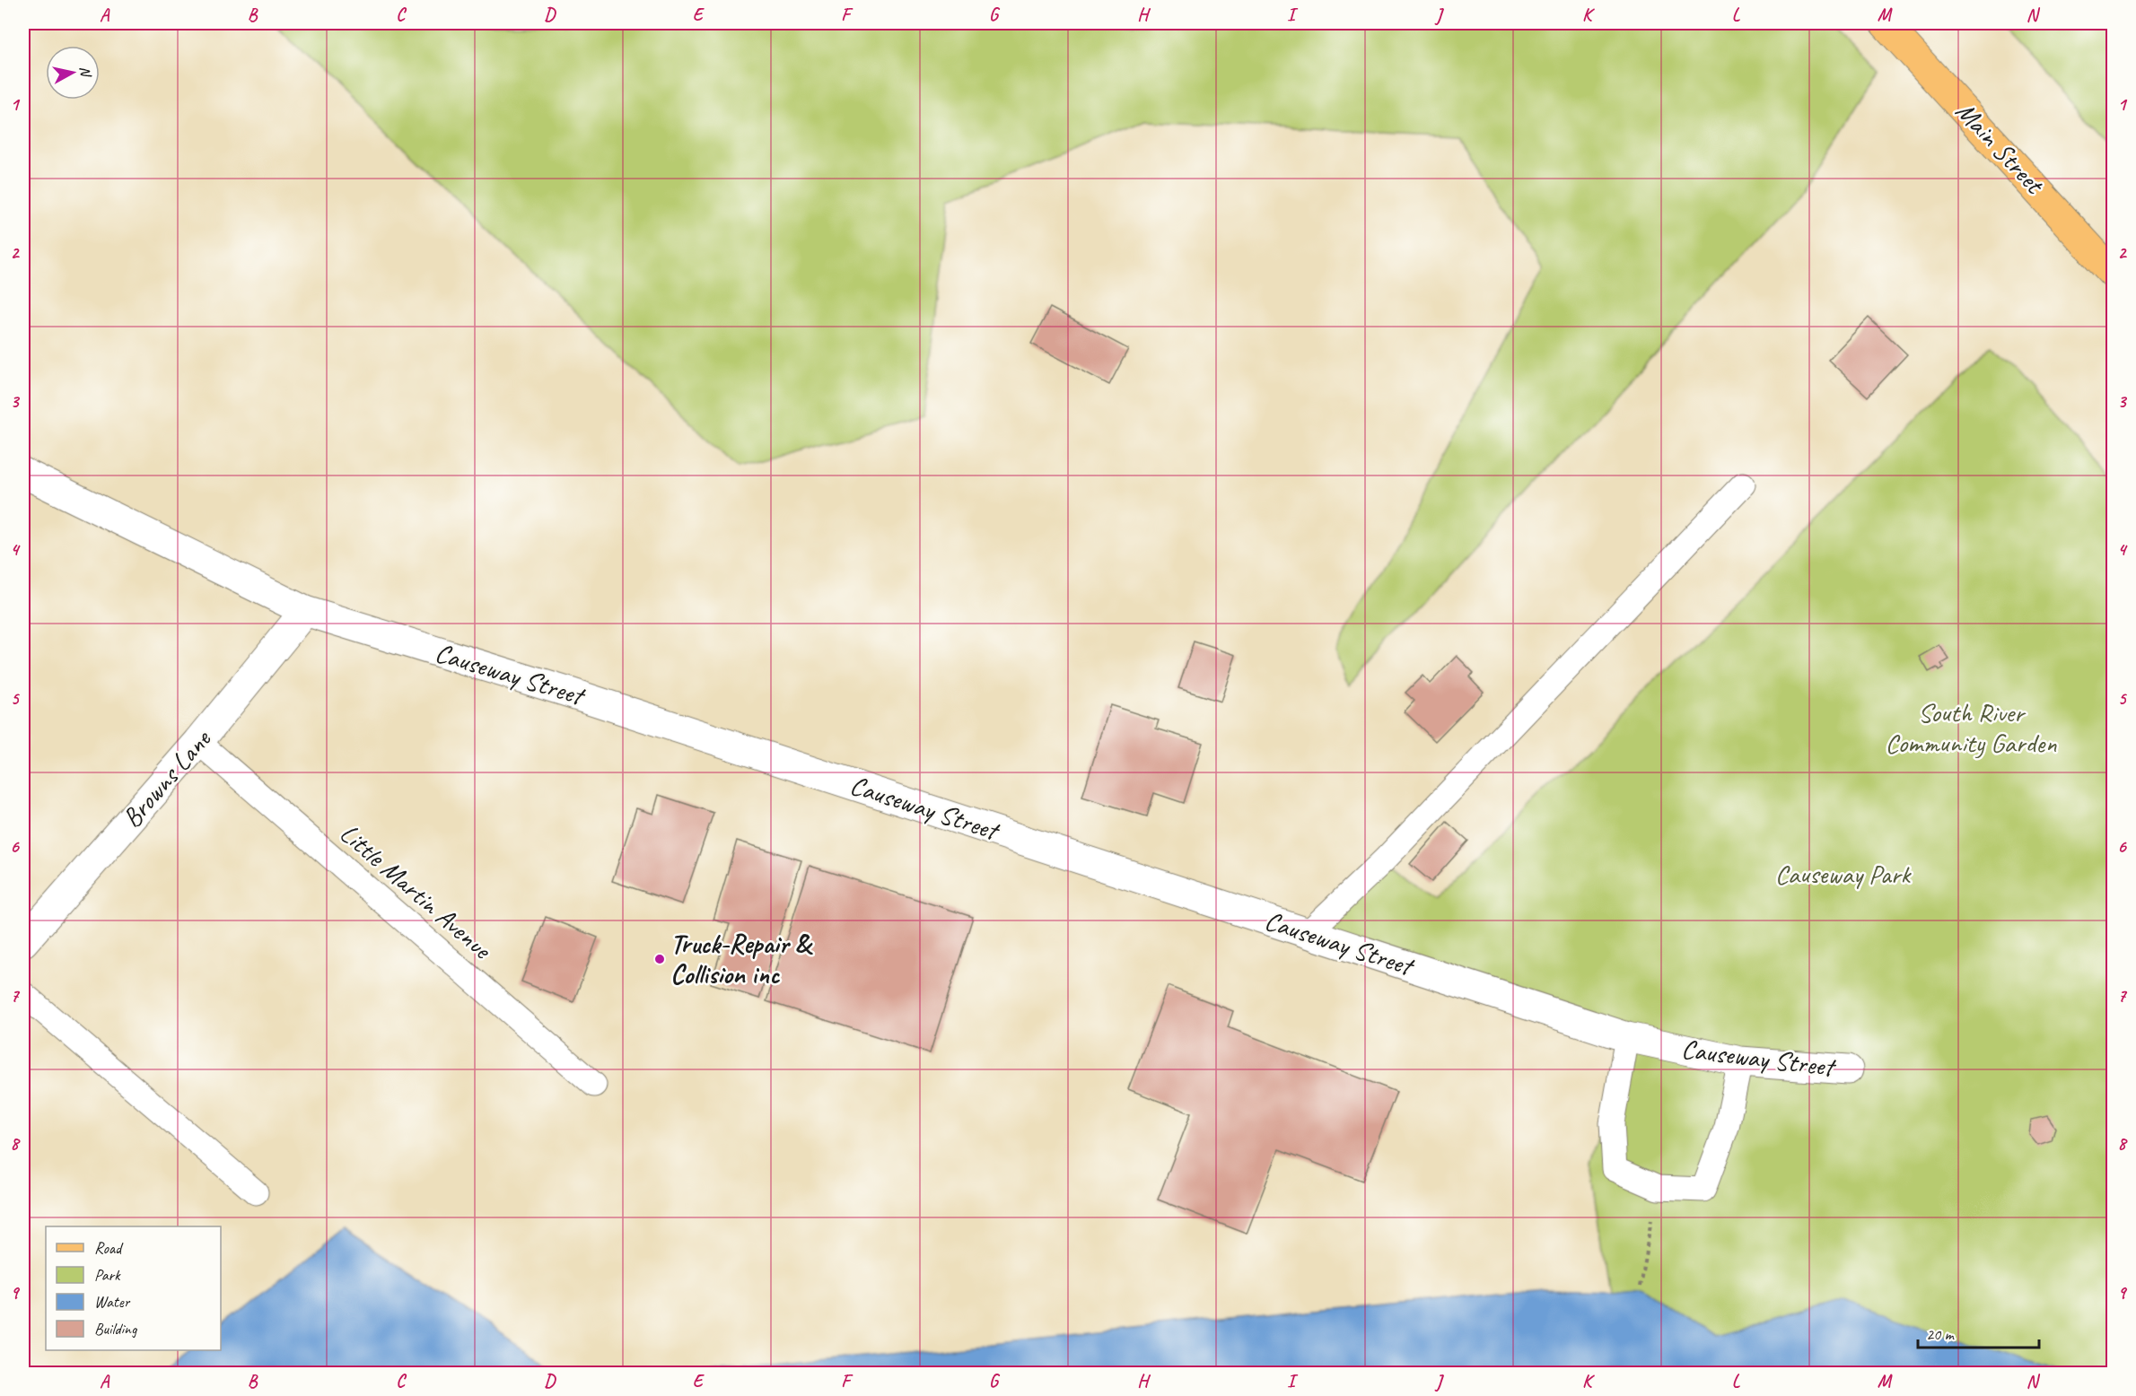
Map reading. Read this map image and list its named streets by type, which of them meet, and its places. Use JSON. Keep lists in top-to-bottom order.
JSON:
{
  "streets": {
    "main road": ["Main Street"],
    "street": ["Causeway Street", "Browns Lane"],
    "lane": ["Little Martin Avenue"]
  },
  "crossings": [
    ["Causeway Street", "Browns Lane"],
    ["Browns Lane", "Little Martin Avenue"]
  ],
  "parks": ["South River Community Garden", "Causeway Park"],
  "places": ["Truck-Repair & Collision inc"],
  "legend": [
    "Road",
    "Park",
    "Water",
    "Building"
  ],
  "scale_bar": "20 m",
  "north": "right",
  "grid": {
    "columns": [
      "A",
      "B",
      "C",
      "D",
      "E",
      "F",
      "G",
      "H",
      "I",
      "J",
      "K",
      "L",
      "M",
      "N"
    ],
    "rows": [
      "1",
      "2",
      "3",
      "4",
      "5",
      "6",
      "7",
      "8",
      "9"
    ]
  }
}
